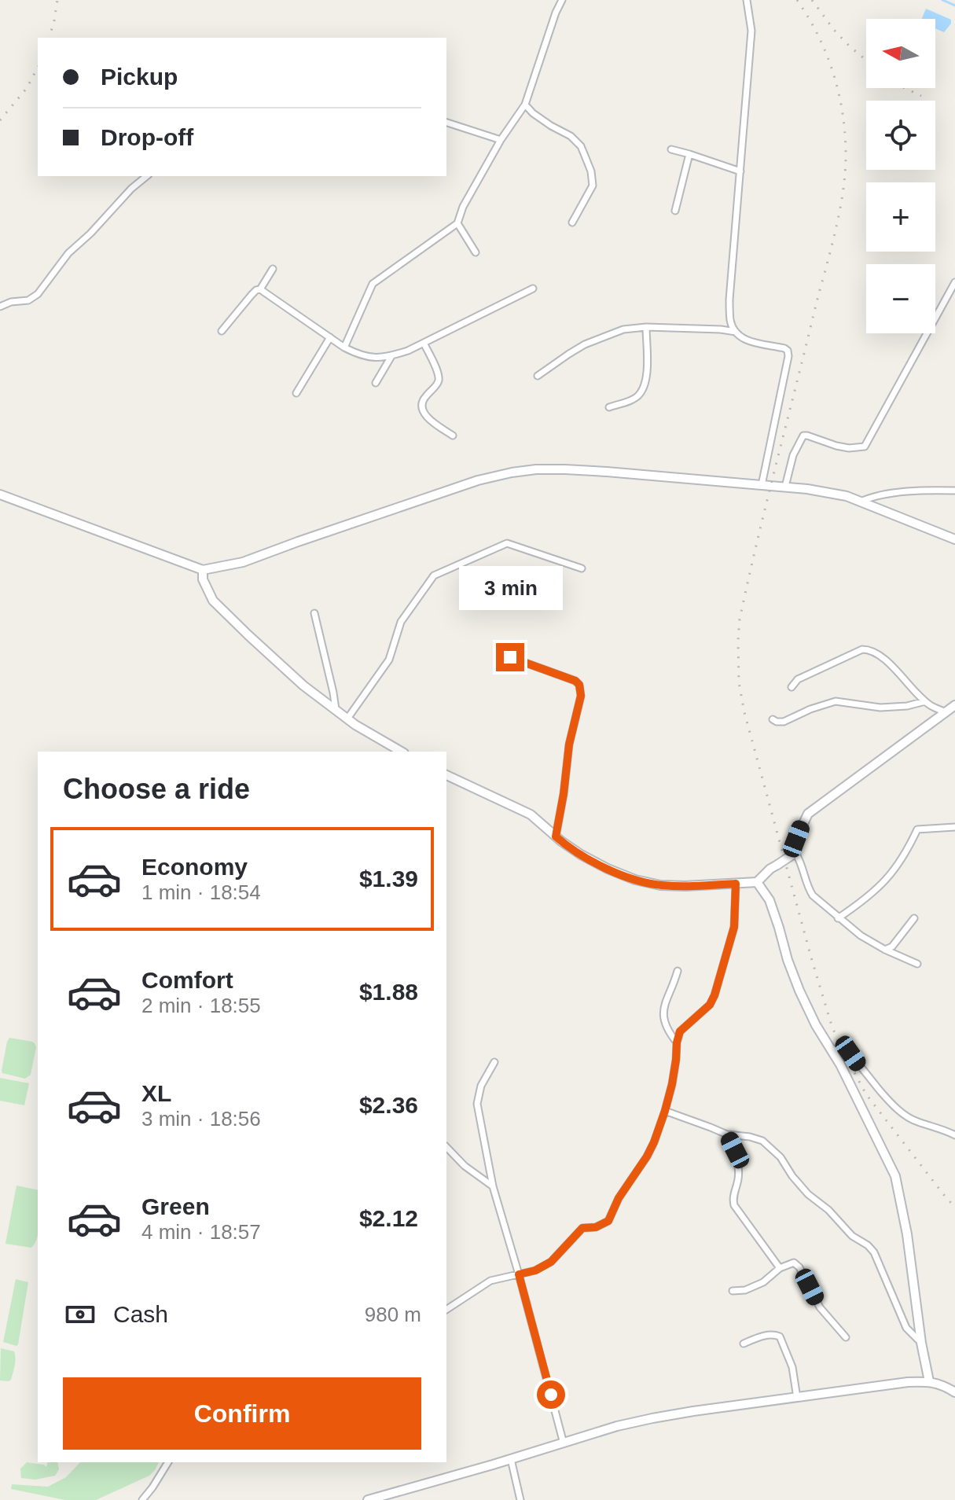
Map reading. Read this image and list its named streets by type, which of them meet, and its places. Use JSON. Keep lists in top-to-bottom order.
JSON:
{
  "north": "left",
  "page": {
    "map_buttons": ["+", "−"],
    "banner": ["Pickup", "Drop-off"],
    "bubble": "3 min",
    "heading": "Choose a ride",
    "list": [
      {
        "name": "Economy",
        "note": "1 min · 18:54",
        "value": "$1.39"
      },
      {
        "name": "Comfort",
        "note": "2 min · 18:55",
        "value": "$1.88"
      },
      {
        "name": "XL",
        "note": "3 min · 18:56",
        "value": "$2.36"
      },
      {
        "name": "Green",
        "note": "4 min · 18:57",
        "value": "$2.12"
      }
    ],
    "pay": ["Cash", "980 m"],
    "buttons": "Confirm"
  }
}
